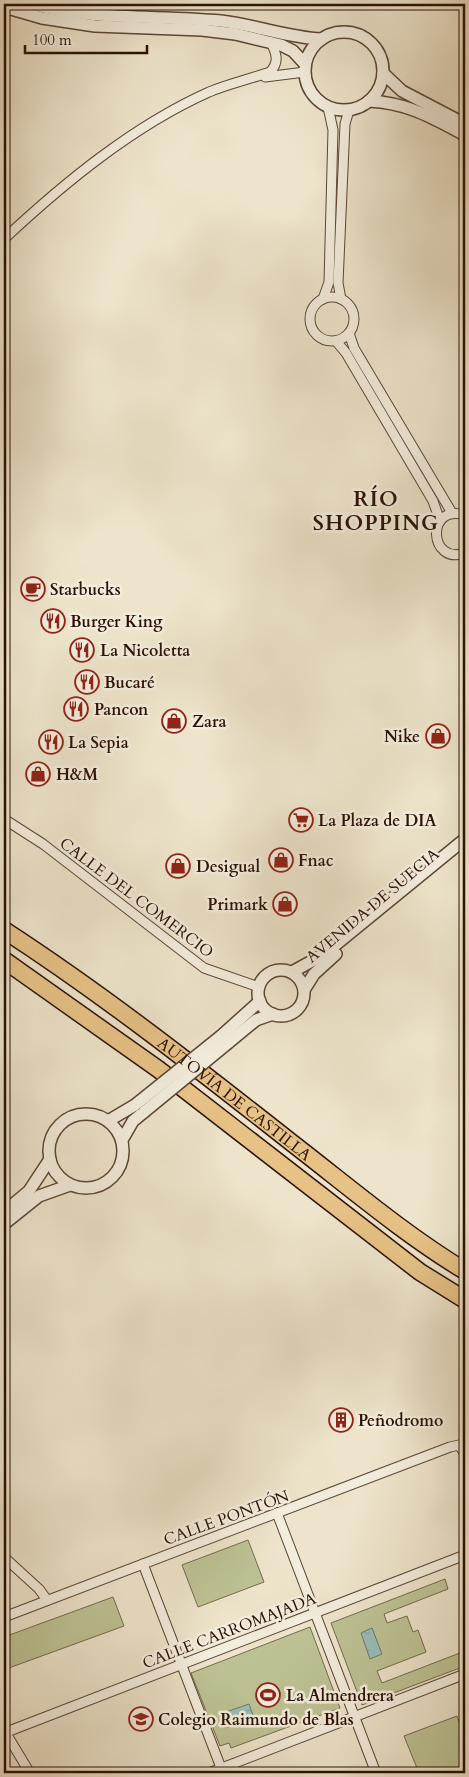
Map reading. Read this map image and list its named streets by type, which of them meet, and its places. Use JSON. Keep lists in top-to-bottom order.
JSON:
{
  "streets": {
    "highway": ["AUTOVÍA DE CASTILLA"],
    "street": [
      "CALLE DEL COMERCIO",
      "AVENIDA DE SUECIA",
      "CALLE PONTÓN",
      "CALLE CARROMAJADA"
    ]
  },
  "crossings": [
    ["CALLE DEL COMERCIO", "AVENIDA DE SUECIA"]
  ],
  "districts": ["RÍO SHOPPING"],
  "places": {
    "cafe": ["Starbucks"],
    "restaurant": [
      "Burger King",
      "La Nicoletta",
      "Bucaré",
      "Pancon",
      "La Sepia"
    ],
    "shop": [
      "Zara",
      "Nike",
      "H&M",
      "Fnac",
      "Desigual",
      "Primark"
    ],
    "supermarket": ["La Plaza de DIA"],
    "building": ["Peñodromo"],
    "sports": ["La Almendrera"],
    "school or university": ["Colegio Raimundo de Blas"]
  },
  "scale_bar": "100 m"
}
